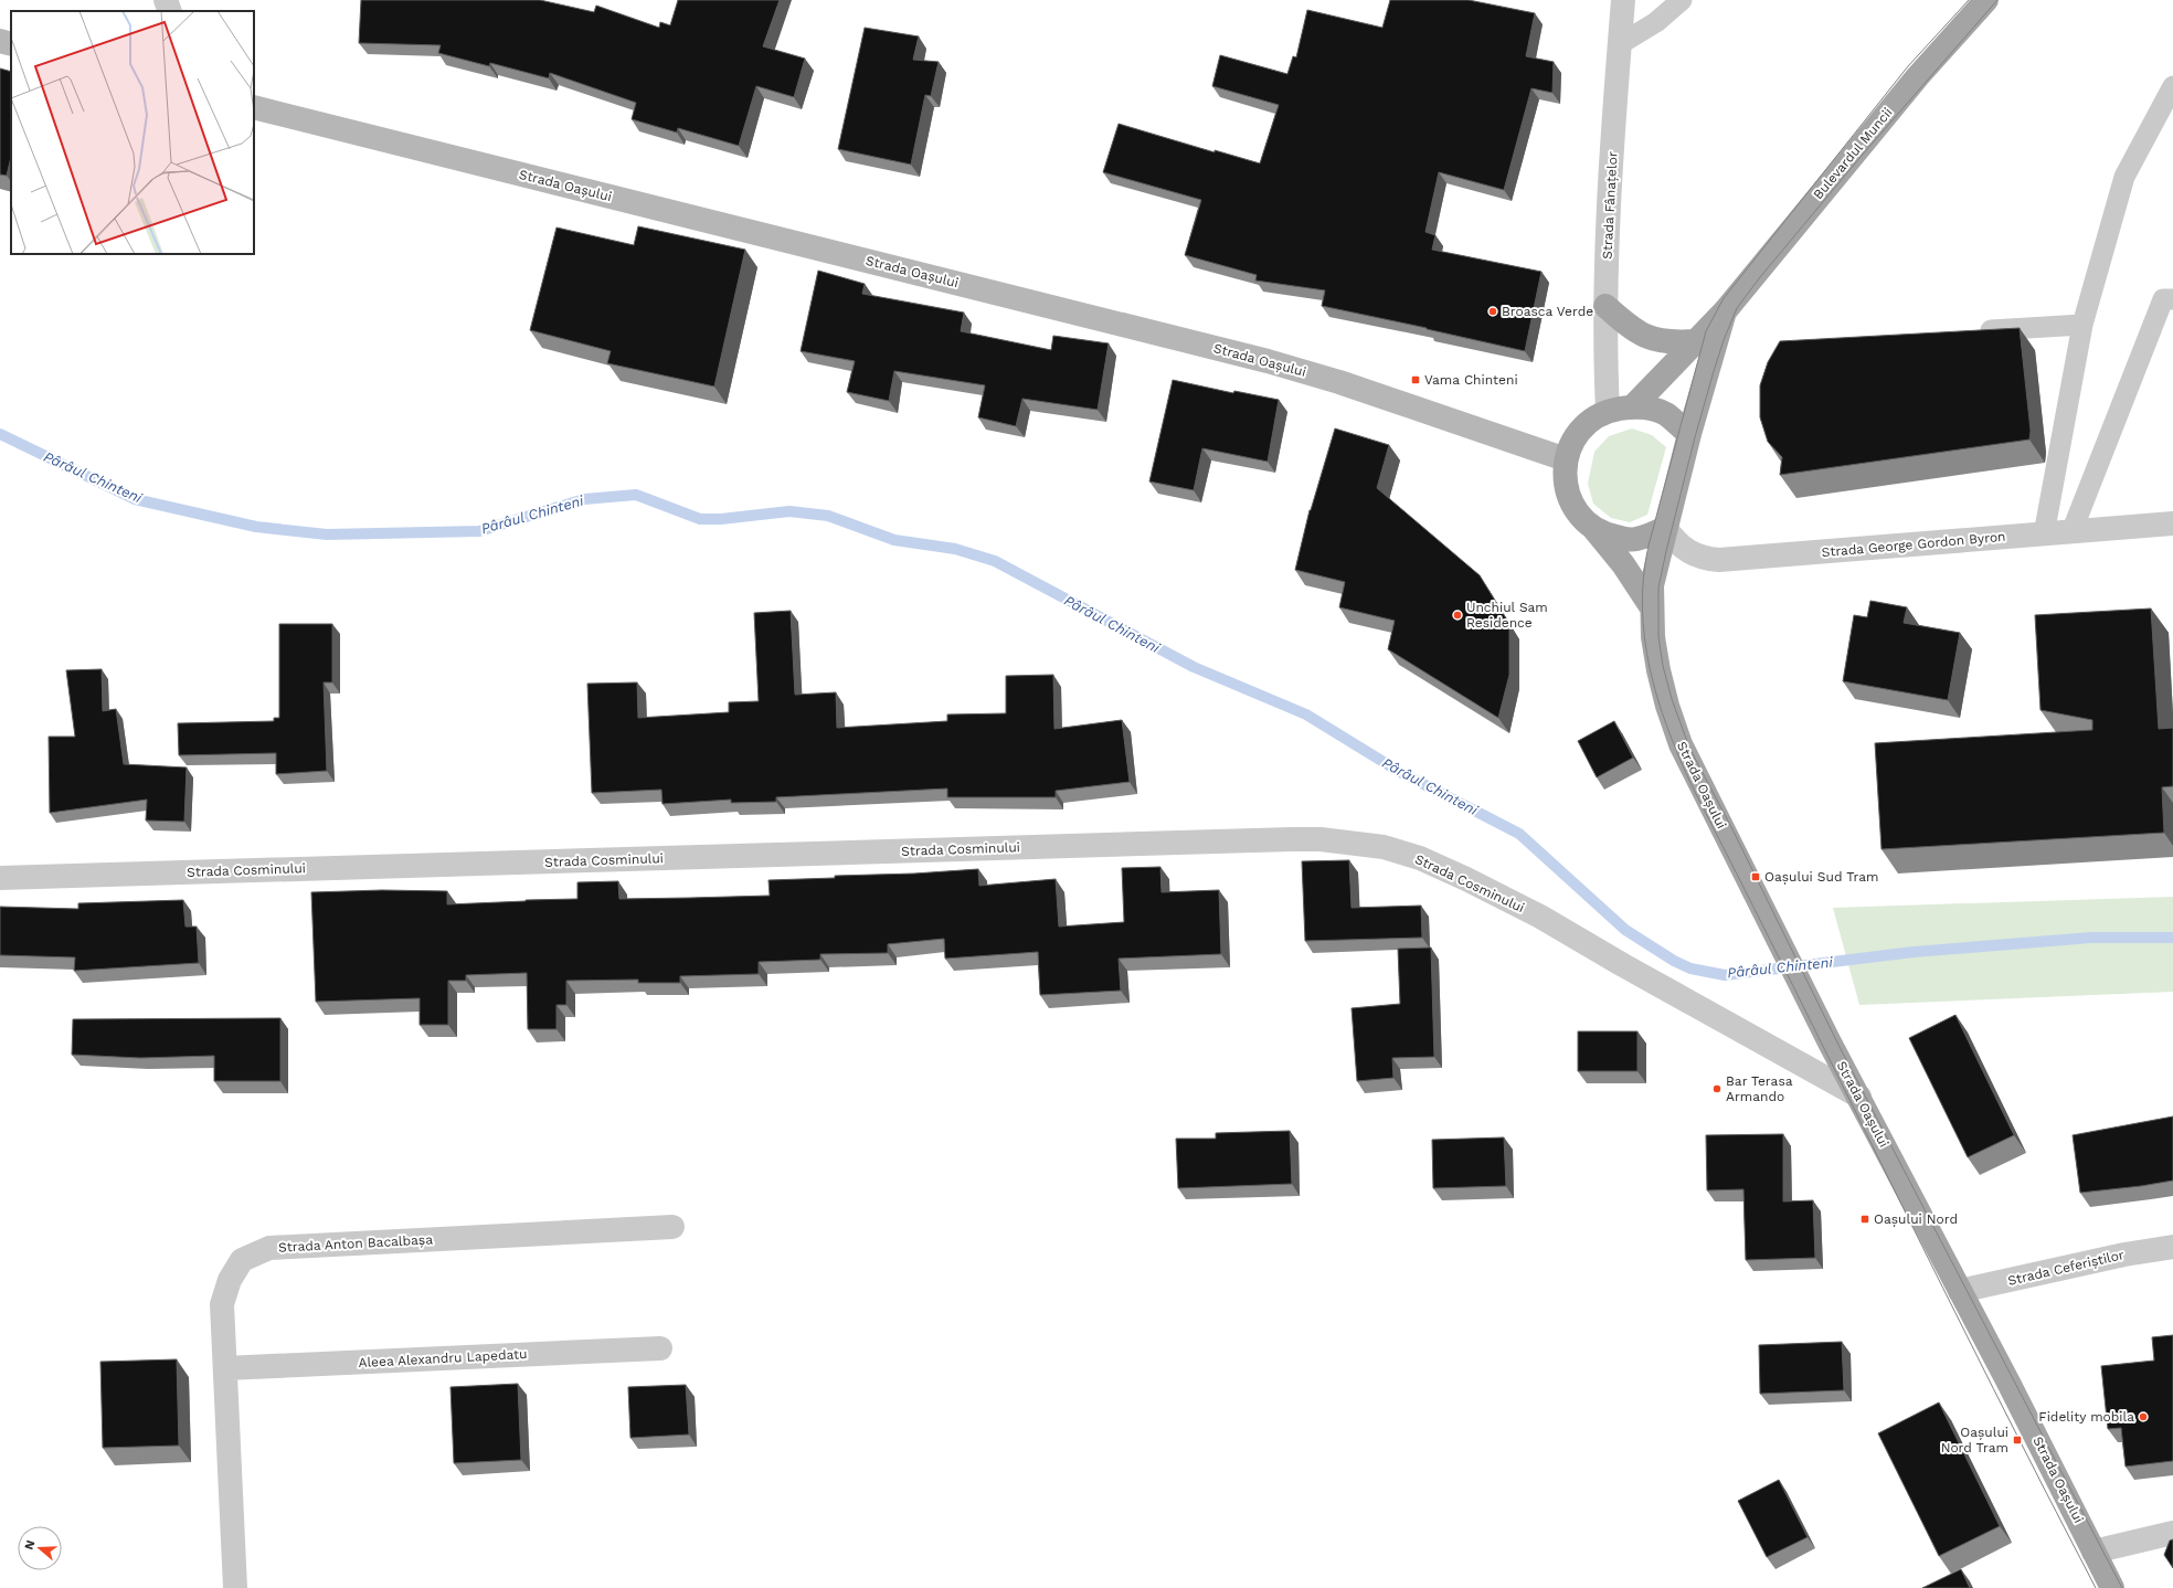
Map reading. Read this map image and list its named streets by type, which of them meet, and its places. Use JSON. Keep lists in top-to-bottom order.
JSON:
{
  "streets": {
    "main road": ["Bulevardul Muncii", "Strada Oașului"],
    "street": [
      "Strada Fânațelor",
      "Strada George Gordon Byron",
      "Strada Cosminului",
      "Strada Anton Bacalbașa",
      "Strada Ceferiștilor",
      "Aleea Alexandru Lapedatu"
    ]
  },
  "crossings": [
    ["Bulevardul Muncii", "Strada Oașului"],
    ["Bulevardul Muncii", "Strada Fânațelor"],
    ["Bulevardul Muncii", "Strada George Gordon Byron"],
    ["Strada Oașului", "Strada Fânațelor"],
    ["Strada Oașului", "Strada George Gordon Byron"],
    ["Strada Oașului", "Strada Cosminului"],
    ["Strada Oașului", "Strada Ceferiștilor"],
    ["Strada Fânațelor", "Strada George Gordon Byron"],
    ["Strada Anton Bacalbașa", "Aleea Alexandru Lapedatu"]
  ],
  "water": ["Pârâul Chinteni"],
  "places": {
    "other": [
      "Broasca Verde",
      "Unchiul Sam Residence",
      "Bar Terasa Armando",
      "Fidelity mobila"
    ],
    "transit": [
      "Vama Chinteni",
      "Oașului Sud Tram",
      "Oașului Nord",
      "Oașului Nord Tram"
    ]
  },
  "north": "left"
}
